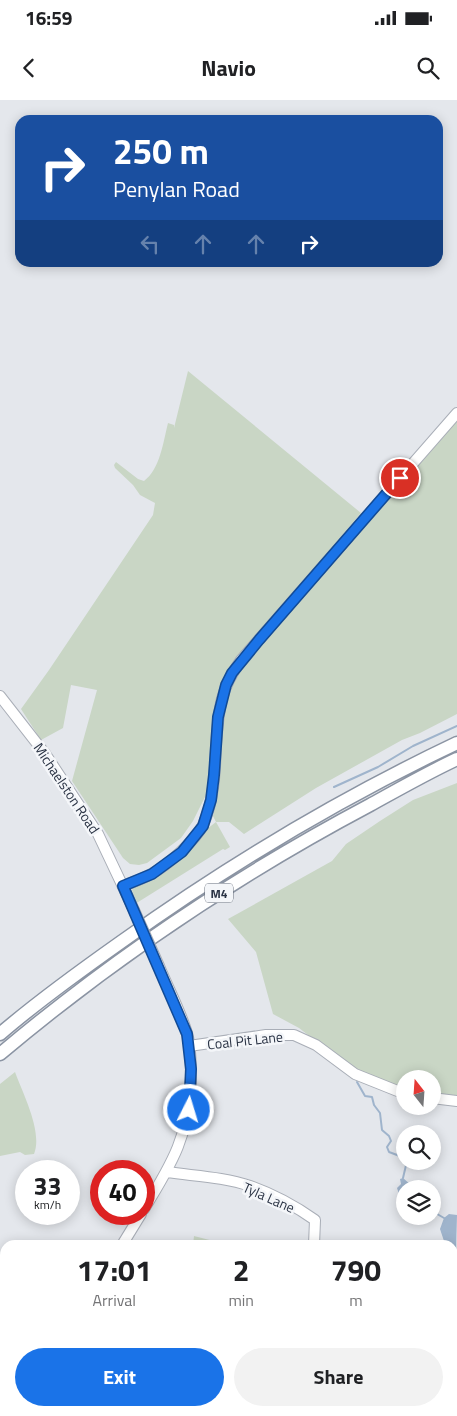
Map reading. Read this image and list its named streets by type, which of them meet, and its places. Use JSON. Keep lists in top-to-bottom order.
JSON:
{
  "streets": {
    "highway": ["M4"],
    "street": ["Michaelston Road", "Coal Pit Lane", "Tyla Lane"]
  },
  "crossings": [
    ["Michaelston Road", "Coal Pit Lane"],
    ["Michaelston Road", "Tyla Lane"]
  ],
  "north": "top",
  "page": {
    "status": "16:59",
    "header": "Navio",
    "turn": ["250 m", "Penylan Road"],
    "speed": "33 km/h",
    "limit": "40",
    "eta": [
      "17:01",
      "Arrival",
      "2",
      "min",
      "790",
      "m"
    ],
    "buttons": ["Exit", "Share"]
  }
}
